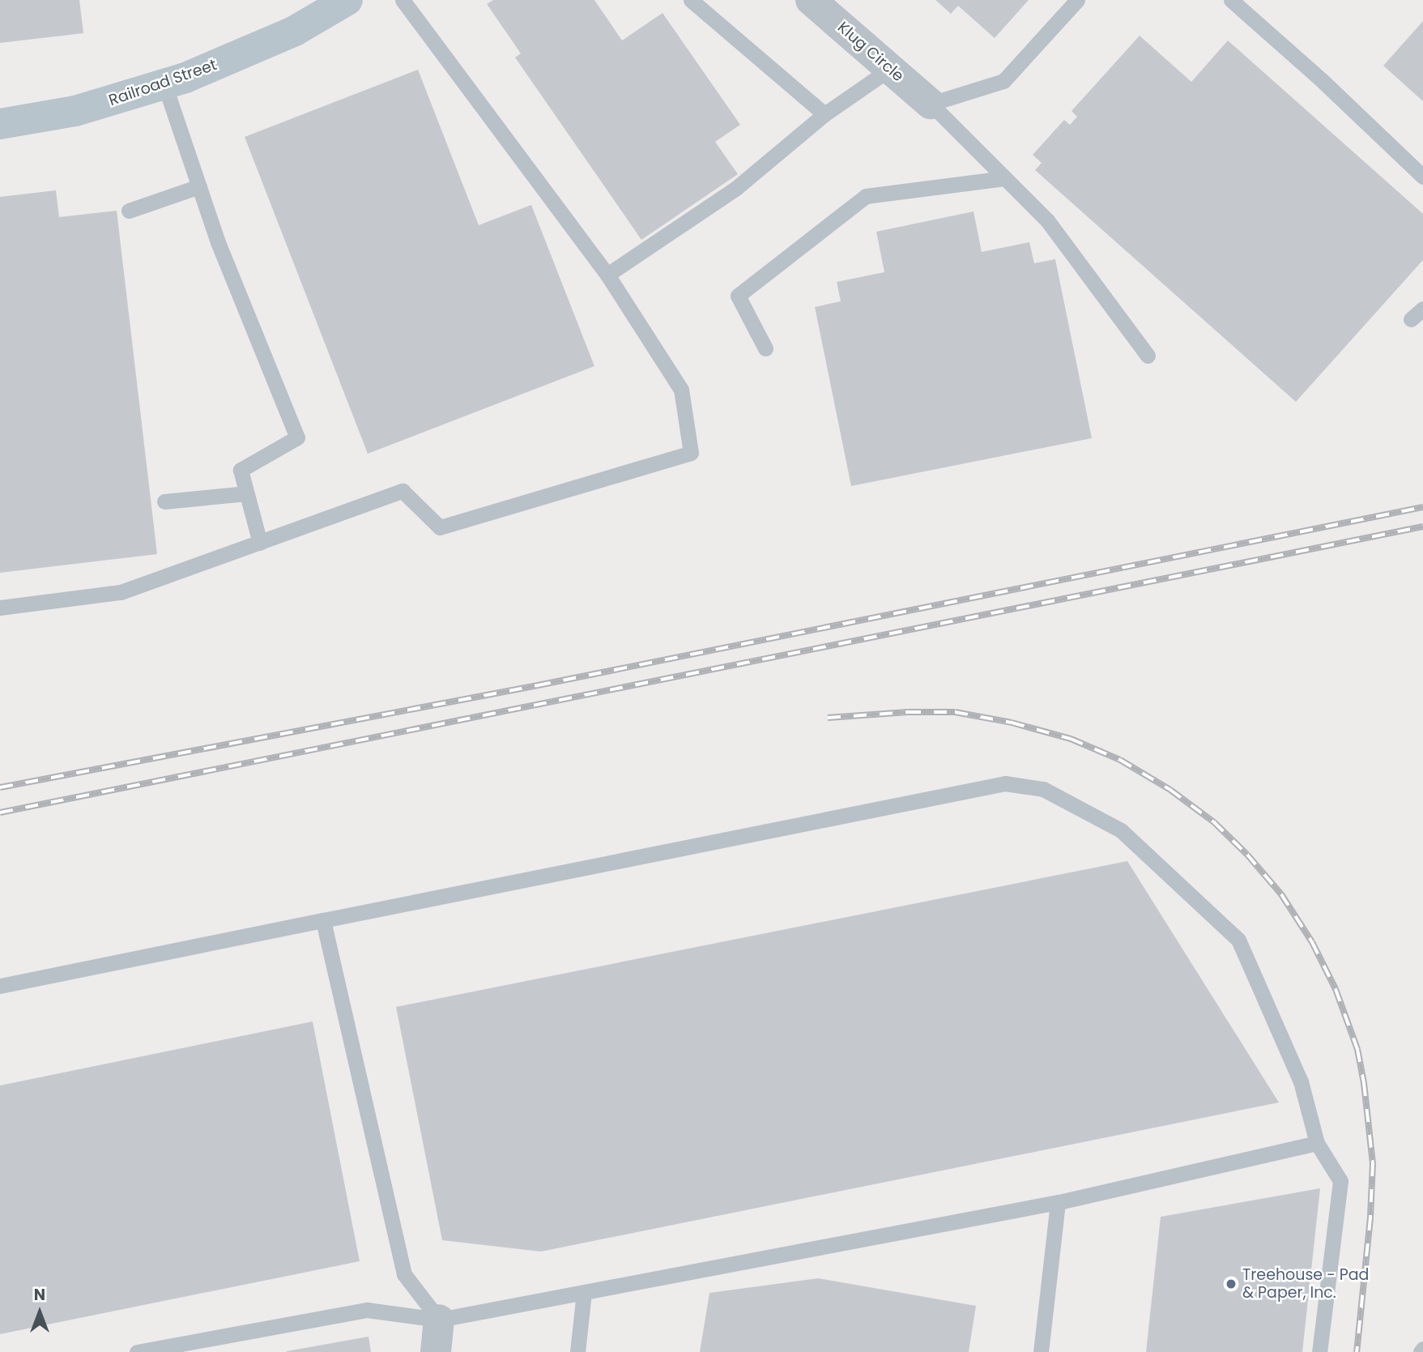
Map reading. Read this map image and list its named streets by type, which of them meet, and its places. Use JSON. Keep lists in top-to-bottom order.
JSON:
{
  "streets": {
    "main road": ["Railroad Street"],
    "street": ["Klug Circle"]
  },
  "places": ["Treehouse - Pad & Paper, Inc."],
  "north": "top"
}
